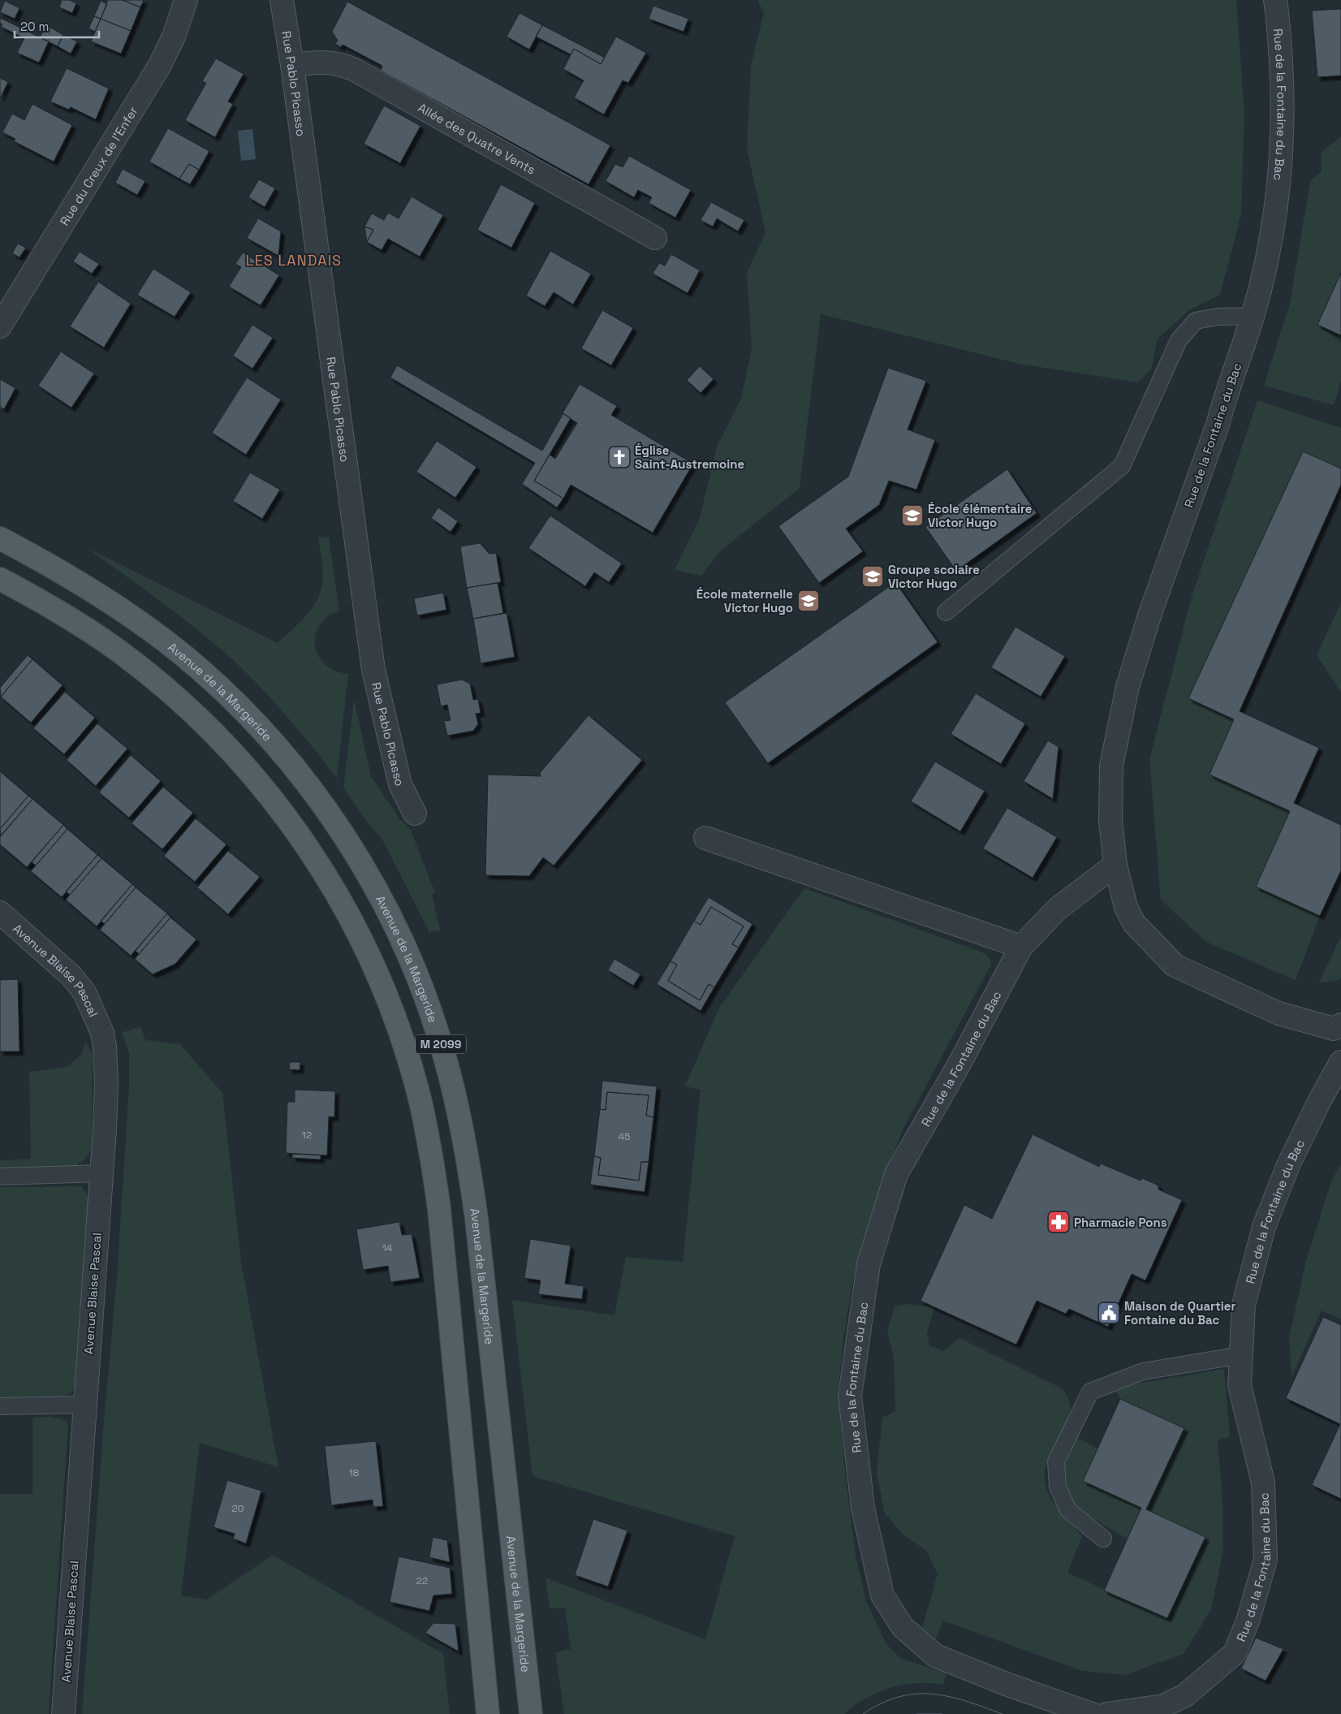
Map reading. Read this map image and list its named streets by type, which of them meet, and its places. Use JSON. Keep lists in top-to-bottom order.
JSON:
{
  "streets": {
    "main road": ["Avenue de la Margeride", "M 2099"],
    "street": [
      "Rue Pablo Picasso",
      "Rue de la Fontaine du Bac",
      "Allée des Quatre Vents",
      "Rue du Creux de l'Enfer",
      "Avenue Blaise Pascal"
    ]
  },
  "crossings": [
    ["Rue Pablo Picasso", "Allée des Quatre Vents"]
  ],
  "districts": ["LES LANDAIS"],
  "places": {
    "church": ["Église Saint-Austremoine"],
    "school or university": ["École élémentaire Victor Hugo", "Groupe scolaire Victor Hugo", "École maternelle Victor Hugo"],
    "pharmacy": ["Pharmacie Pons"],
    "public building": ["Maison de Quartier Fontaine du Bac"]
  },
  "house_numbers": [
    "12",
    "45",
    "14",
    "18",
    "20",
    "22"
  ],
  "scale_bar": "20 m"
}
